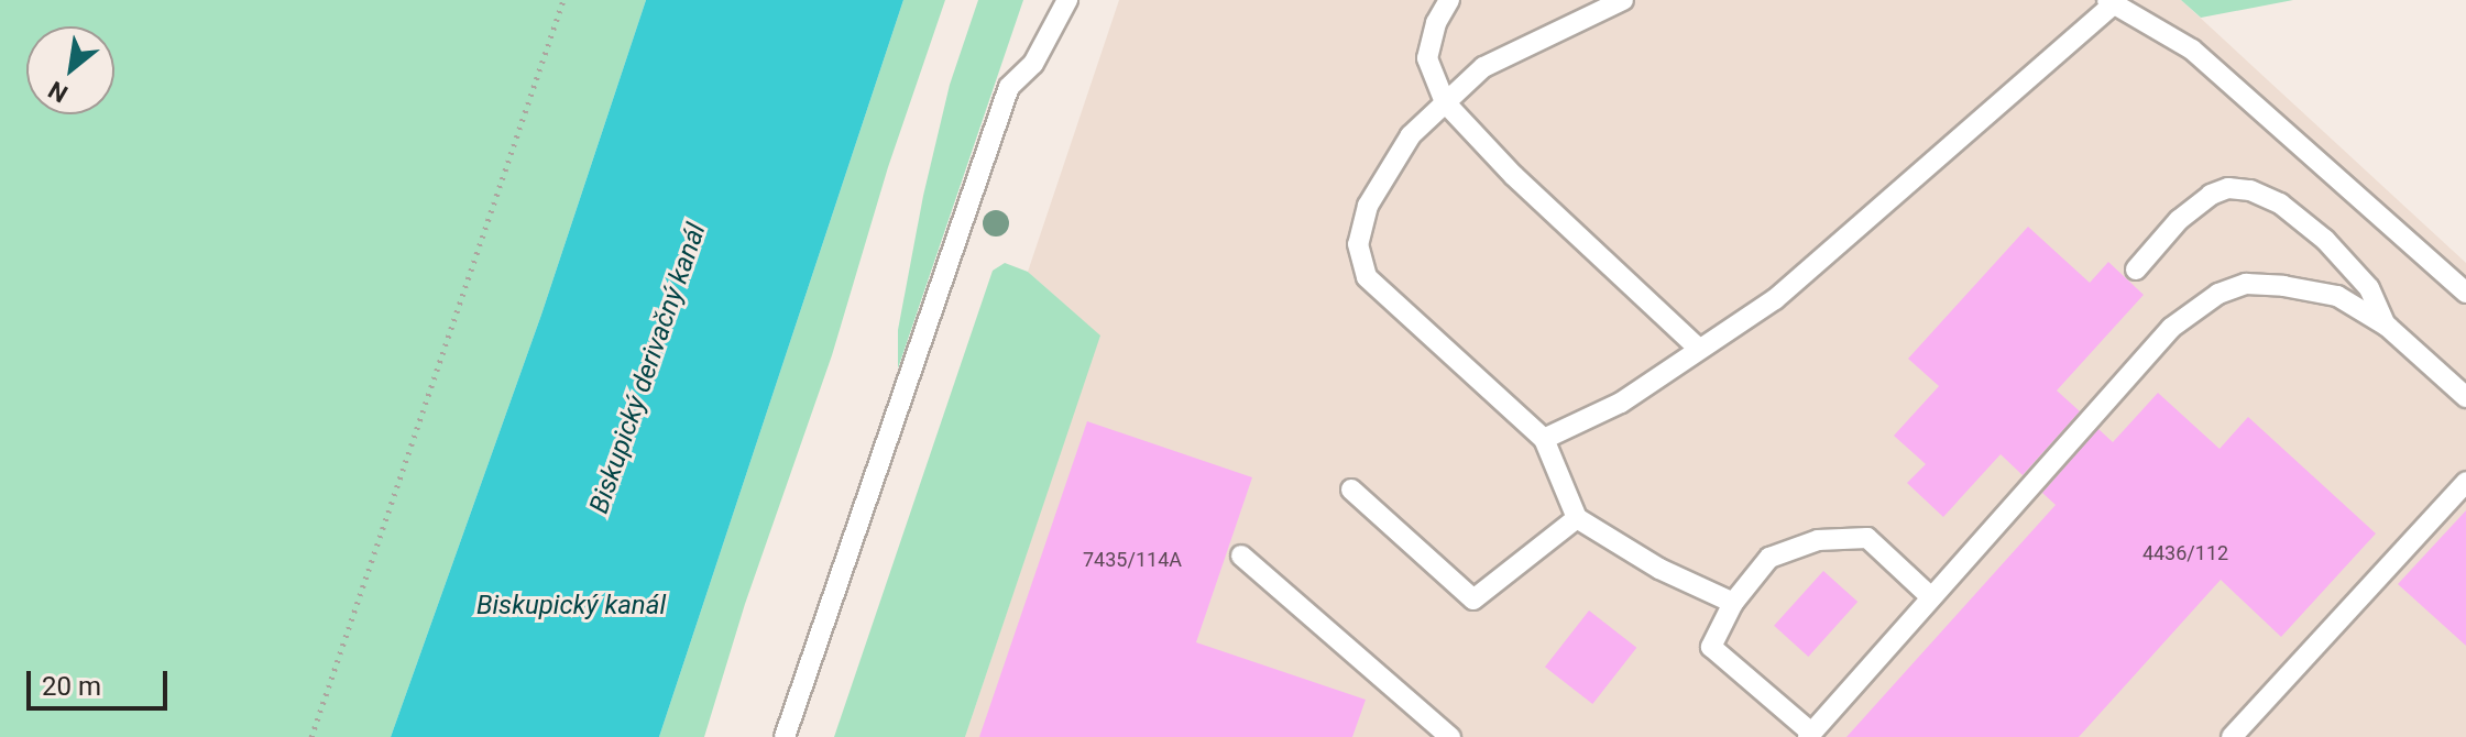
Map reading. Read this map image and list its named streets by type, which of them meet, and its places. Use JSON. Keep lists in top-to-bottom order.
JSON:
{
  "water": ["Biskupický derivačný kanál", "Biskupický kanál"],
  "house_numbers": ["4436/112", "7435/114A"],
  "scale_bar": "20 m",
  "north": "bottom left"
}
